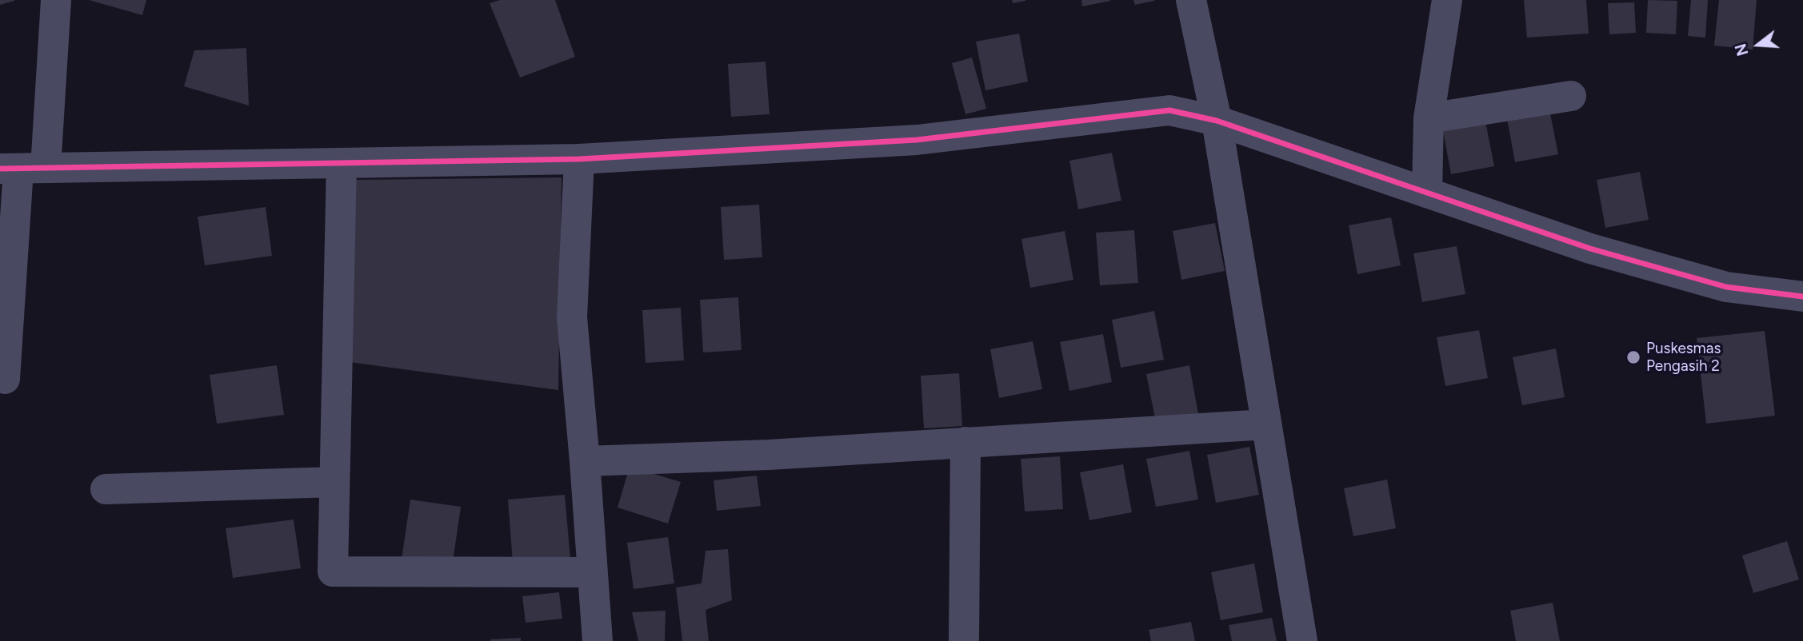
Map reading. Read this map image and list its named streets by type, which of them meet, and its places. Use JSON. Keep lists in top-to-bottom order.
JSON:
{
  "places": ["Puskesmas Pengasih 2"],
  "north": "left"
}
